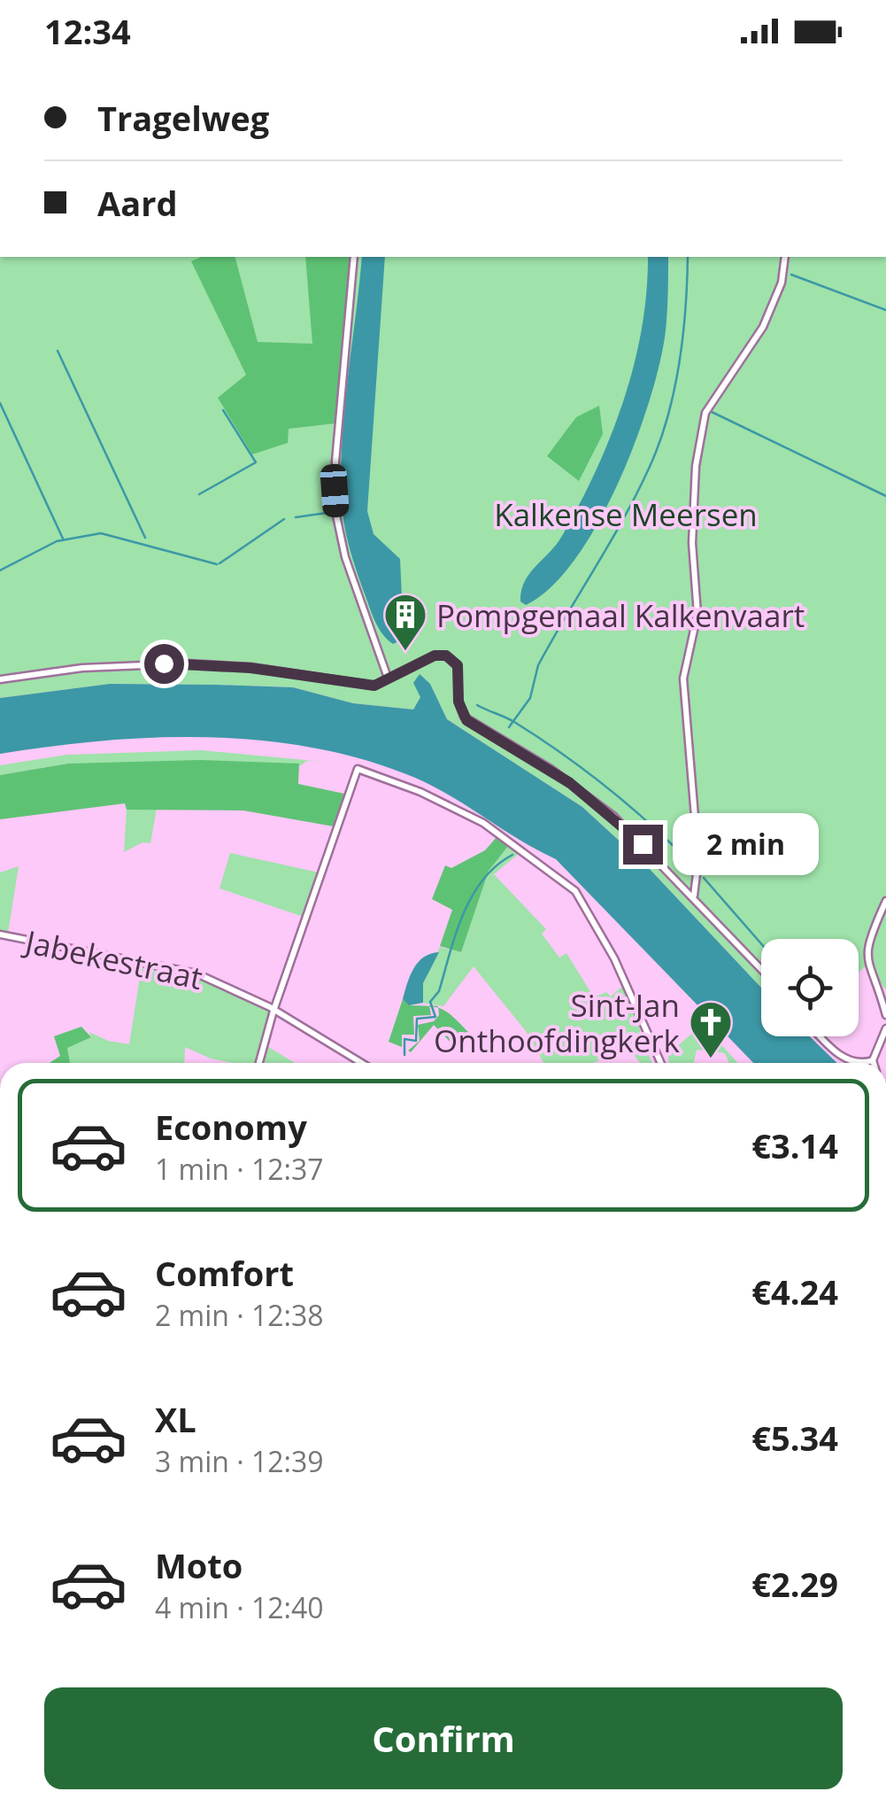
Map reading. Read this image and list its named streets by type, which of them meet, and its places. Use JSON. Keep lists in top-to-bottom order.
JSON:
{
  "streets": {
    "street": ["Jabekestraat"]
  },
  "parks": ["Kalkense Meersen"],
  "places": {
    "building": ["Pompgemaal Kalkenvaart"],
    "church": ["Sint-Jan Onthoofdingkerk"]
  },
  "page": {
    "status": "12:34",
    "banner": ["Tragelweg", "Aard"],
    "bubble": "2 min",
    "list": [
      {
        "name": "Economy",
        "note": "1 min · 12:37",
        "value": "€3.14"
      },
      {
        "name": "Comfort",
        "note": "2 min · 12:38",
        "value": "€4.24"
      },
      {
        "name": "XL",
        "note": "3 min · 12:39",
        "value": "€5.34"
      },
      {
        "name": "Moto",
        "note": "4 min · 12:40",
        "value": "€2.29"
      }
    ],
    "buttons": "Confirm"
  }
}
